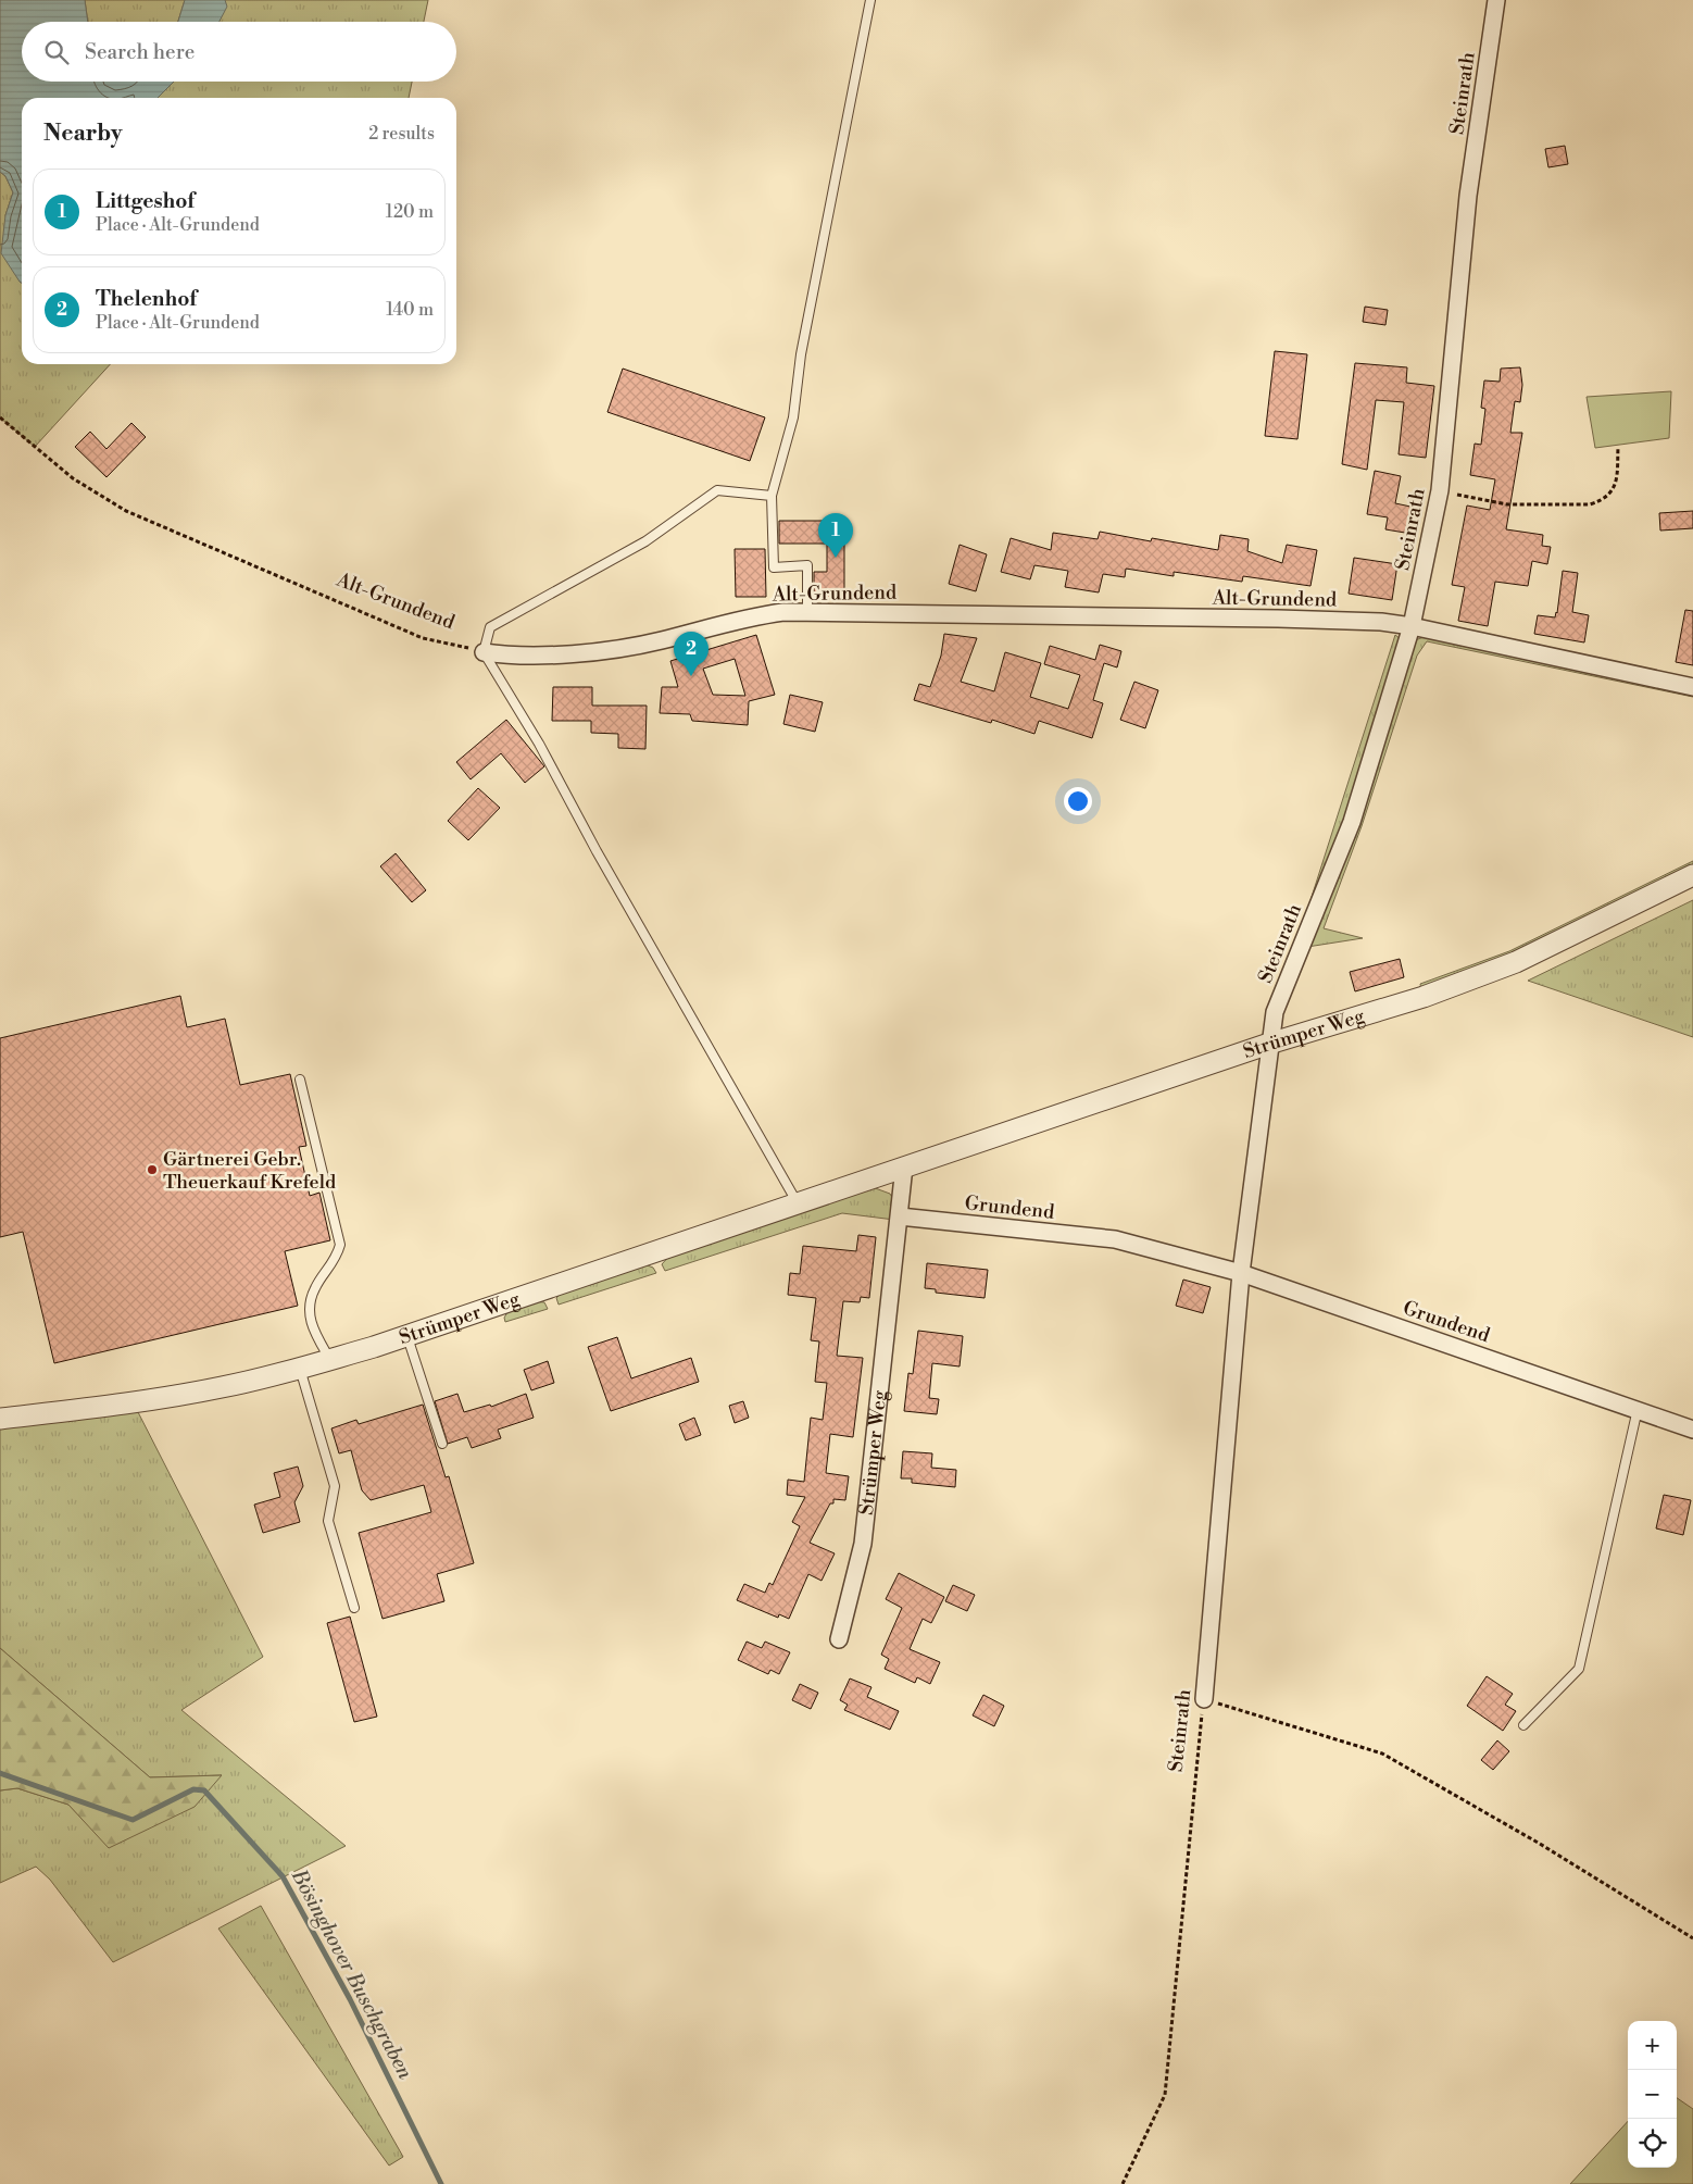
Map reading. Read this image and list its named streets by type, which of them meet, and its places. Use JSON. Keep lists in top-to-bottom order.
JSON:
{
  "streets": {
    "street": [
      "Steinrath",
      "Alt-Grundend",
      "Strümper Weg",
      "Grundend"
    ]
  },
  "crossings": [
    ["Steinrath", "Alt-Grundend"],
    ["Steinrath", "Strümper Weg"],
    ["Steinrath", "Grundend"],
    ["Strümper Weg", "Grundend"]
  ],
  "water": ["Bösinghover Buschgraben"],
  "places": ["Gärtnerei Gebr. Theuerkauf Krefeld"],
  "page": {
    "search": "Search here",
    "heading": ["Nearby", "2 results"],
    "list": [
      {
        "mark": "1",
        "name": "Littgeshof",
        "note": "Place · Alt-Grundend",
        "value": "120 m"
      },
      {
        "mark": "2",
        "name": "Thelenhof",
        "note": "Place · Alt-Grundend",
        "value": "140 m"
      }
    ],
    "pins": ["1", "2"],
    "map_buttons": ["+", "−"]
  }
}
